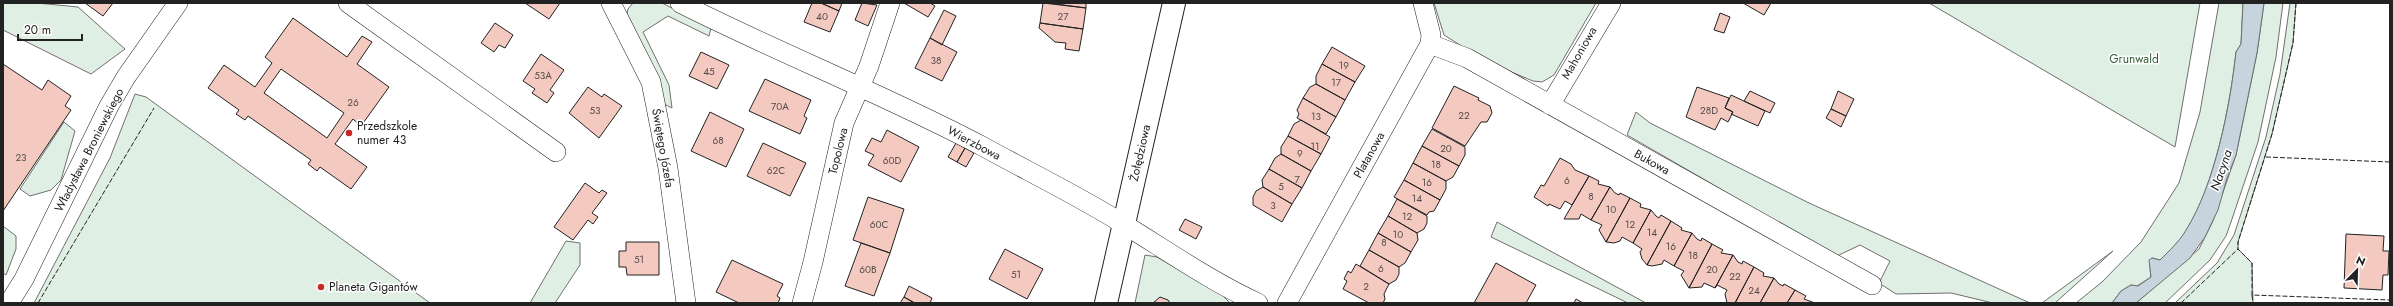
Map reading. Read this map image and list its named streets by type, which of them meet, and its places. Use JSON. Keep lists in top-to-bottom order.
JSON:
{
  "streets": {
    "street": [
      "Mahoniowa",
      "Wierzbowa",
      "Świętego Józefa",
      "Władysława Broniewskiego",
      "Topolowa",
      "Żołędziowa",
      "Platanowa",
      "Bukowa"
    ]
  },
  "crossings": [
    ["Mahoniowa", "Bukowa"],
    ["Wierzbowa", "Topolowa"],
    ["Wierzbowa", "Żołędziowa"],
    ["Platanowa", "Bukowa"]
  ],
  "water": ["Nacyna"],
  "parks": ["Grunwald"],
  "places": ["Przedszkole numer 43", "Planeta Gigantów"],
  "house_numbers": [
    "40",
    "27",
    "38",
    "19",
    "45",
    "53A",
    "17",
    "26",
    "70A",
    "53",
    "28D",
    "22",
    "13",
    "68",
    "11",
    "20",
    "9",
    "23",
    "60D",
    "18",
    "62C",
    "7",
    "6",
    "16",
    "5",
    "8",
    "14",
    "3",
    "10",
    "12",
    "60C",
    "12",
    "14",
    "10",
    "8",
    "16",
    "18",
    "51",
    "6",
    "60B",
    "20",
    "51",
    "22",
    "2",
    "24"
  ],
  "scale_bar": "20 m",
  "north": "top right"
}
